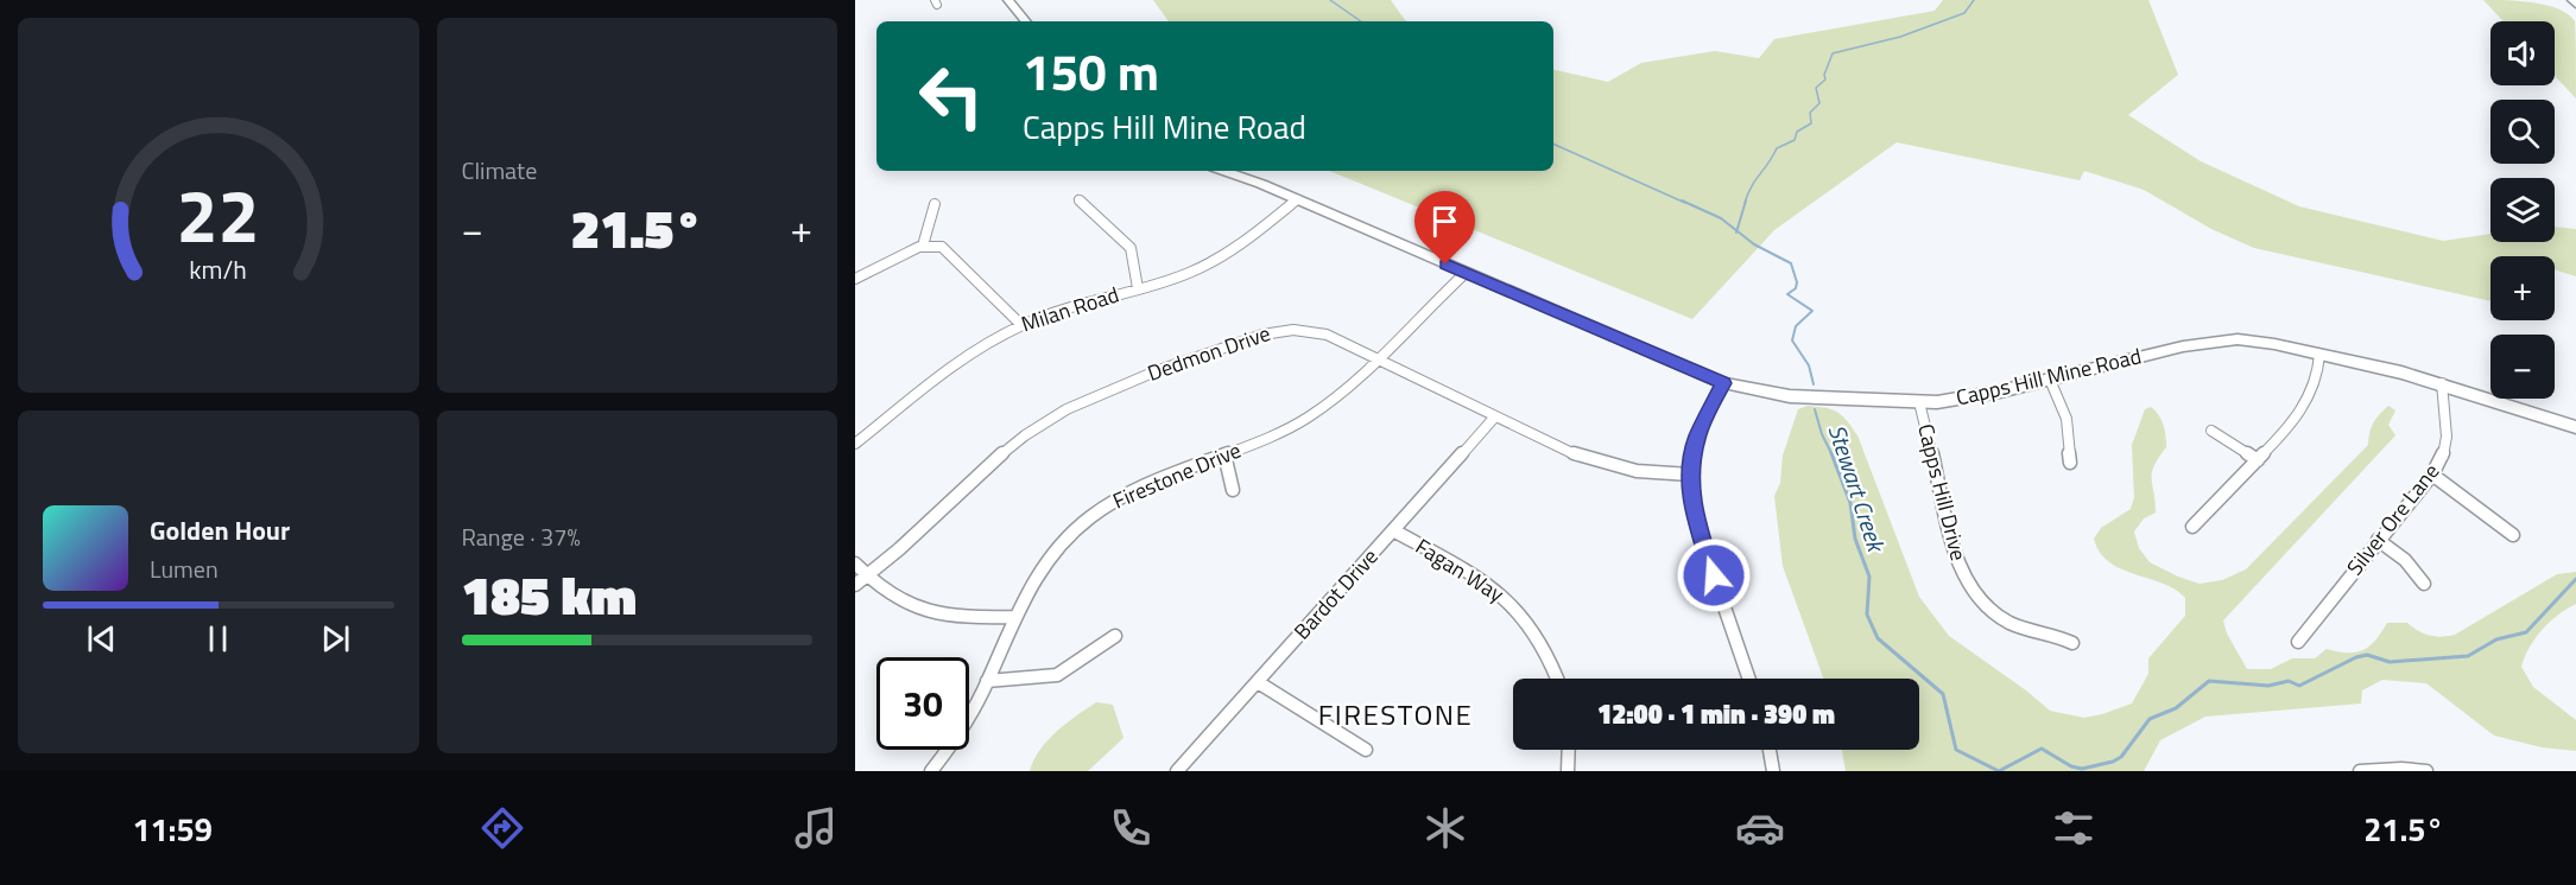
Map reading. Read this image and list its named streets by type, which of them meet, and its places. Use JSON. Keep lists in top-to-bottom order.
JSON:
{
  "streets": {
    "street": [
      "Milan Road",
      "Dedmon Drive",
      "Capps Hill Mine Road",
      "Firestone Drive",
      "Capps Hill Drive",
      "Silver Ore Lane",
      "Fagan Way",
      "Bardot Drive"
    ]
  },
  "crossings": [
    ["Milan Road", "Capps Hill Mine Road"],
    ["Dedmon Drive", "Firestone Drive"],
    ["Dedmon Drive", "Bardot Drive"],
    ["Capps Hill Mine Road", "Firestone Drive"],
    ["Capps Hill Mine Road", "Capps Hill Drive"],
    ["Capps Hill Mine Road", "Silver Ore Lane"],
    ["Fagan Way", "Bardot Drive"]
  ],
  "districts": ["FIRESTONE"],
  "water": ["Stewart Creek"],
  "page": {
    "tile": [
      "Climate",
      ["Range · 37%", "185 km"]
    ],
    "map_buttons": ["+", "−"],
    "turn": ["150 m", "Capps Hill Mine Road"],
    "heat": ["−", "21.5°", "+"],
    "song": ["Golden Hour", "Lumen"],
    "limit": "30",
    "trip": "12:00 · 1 min · 390 m",
    "tabs": ["11:59", "21.5°"],
    "gauge": ["22", "km/h"]
  }
}
